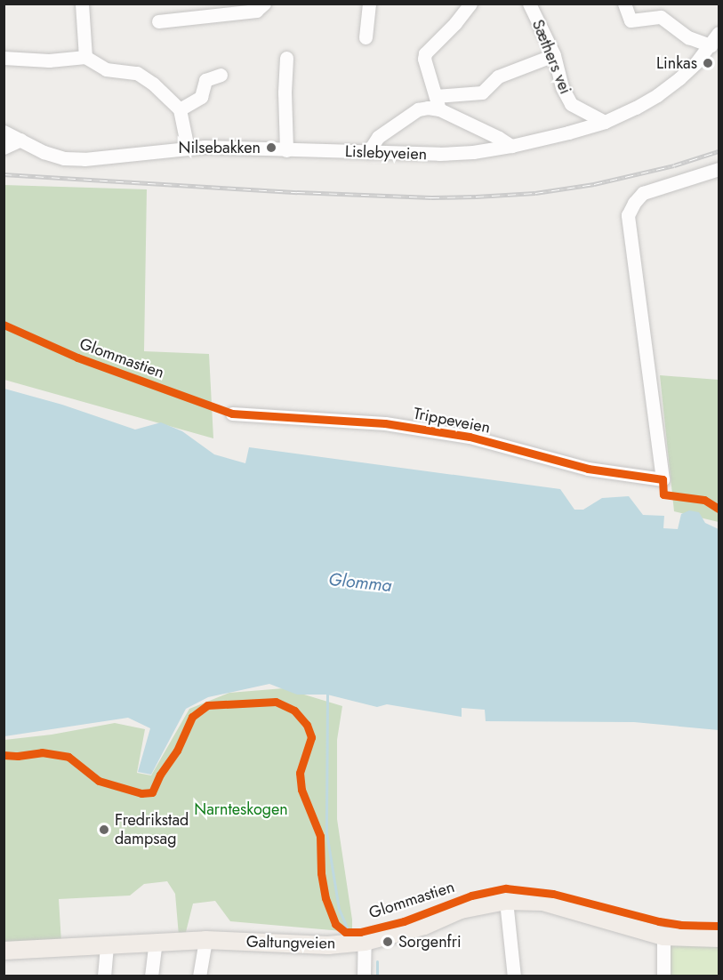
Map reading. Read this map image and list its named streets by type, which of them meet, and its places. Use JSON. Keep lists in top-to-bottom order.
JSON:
{
  "streets": {
    "main road": ["Galtungveien"],
    "street": ["Sæthers vei", "Lislebyveien", "Trippeveien"],
    "cycle path": ["Glommastien"]
  },
  "crossings": [
    ["Sæthers vei", "Lislebyveien"]
  ],
  "water": ["Glomma"],
  "parks": ["Narnteskogen"],
  "places": [
    "Linkas",
    "Nilsebakken",
    "Fredrikstad dampsag",
    "Sorgenfri"
  ]
}
